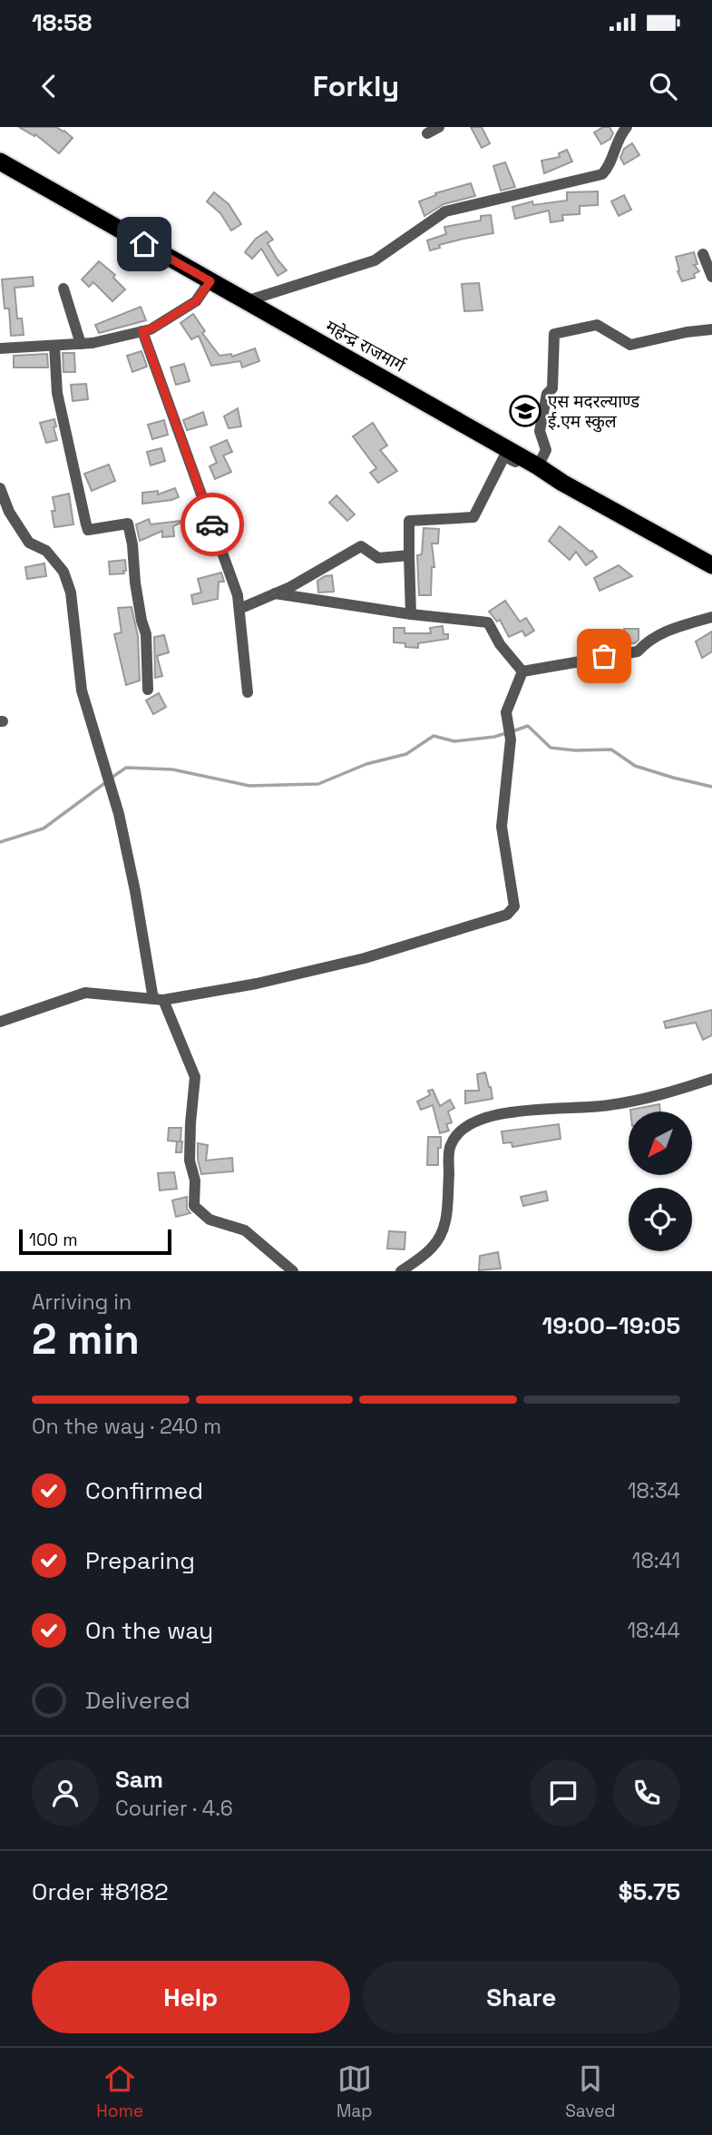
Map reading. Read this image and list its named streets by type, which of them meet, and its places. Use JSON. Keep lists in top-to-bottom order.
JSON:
{
  "streets": {
    "highway": ["महेन्द्र राजमार्ग"]
  },
  "places": {
    "school or university": ["एस मदरल्याण्ड ई.एम स्कुल"]
  },
  "scale_bar": "100 m",
  "north": "bottom left",
  "page": {
    "status": "18:58",
    "header": "Forkly",
    "scale": "100 m",
    "heading": ["2 min", "Arriving in", "19:00–19:05"],
    "panel": [
      "Sam",
      "Courier · 4.6",
      "Order #8182",
      "$5.75"
    ],
    "bar": "On the way · 240 m",
    "list": [
      ["Confirmed", "18:34"],
      ["Preparing", "18:41"],
      ["On the way", "18:44"],
      "Delivered"
    ],
    "buttons": ["Help", "Share"],
    "tabs": ["Home", "Map", "Saved"]
  }
}
